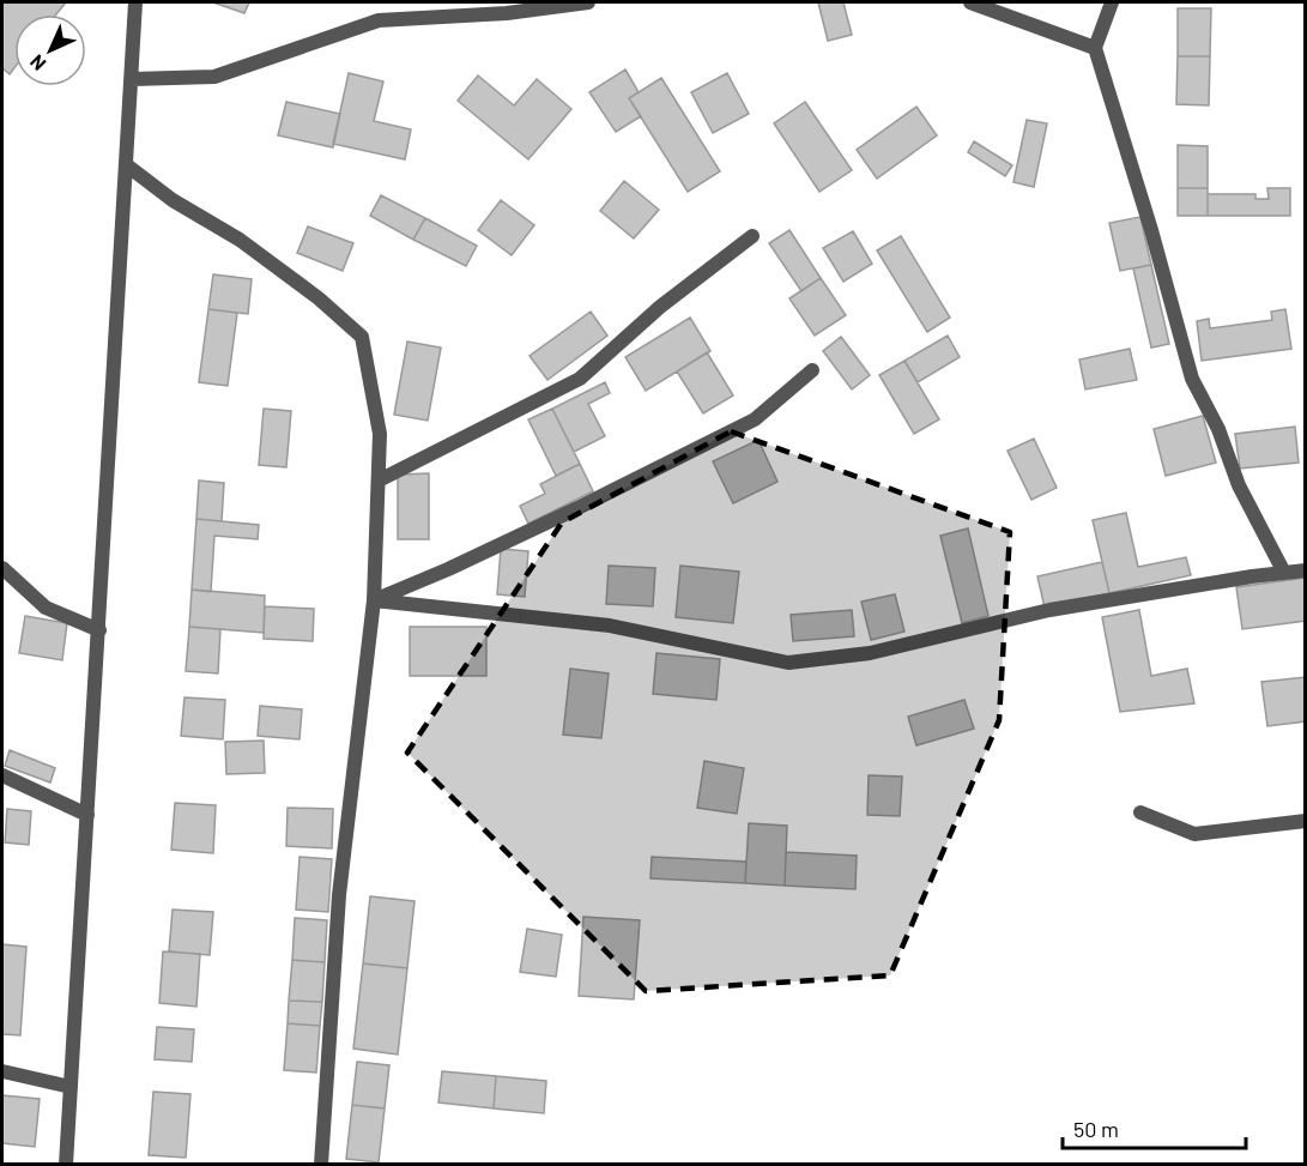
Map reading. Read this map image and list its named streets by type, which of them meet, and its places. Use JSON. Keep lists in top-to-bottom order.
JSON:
{
  "scale_bar": "50 m",
  "north": "bottom left"
}
